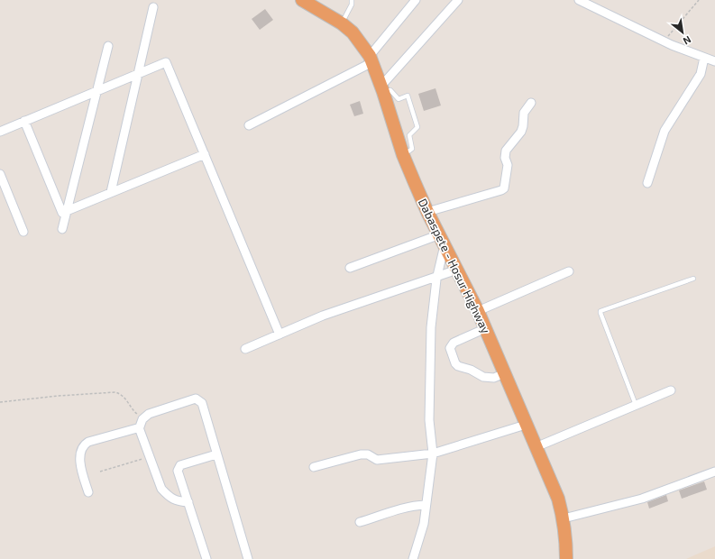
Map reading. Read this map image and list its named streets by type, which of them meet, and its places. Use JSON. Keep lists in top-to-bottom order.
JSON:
{
  "streets": {
    "highway": ["Dabaspete - Hosur Highway"]
  },
  "north": "bottom right"
}
